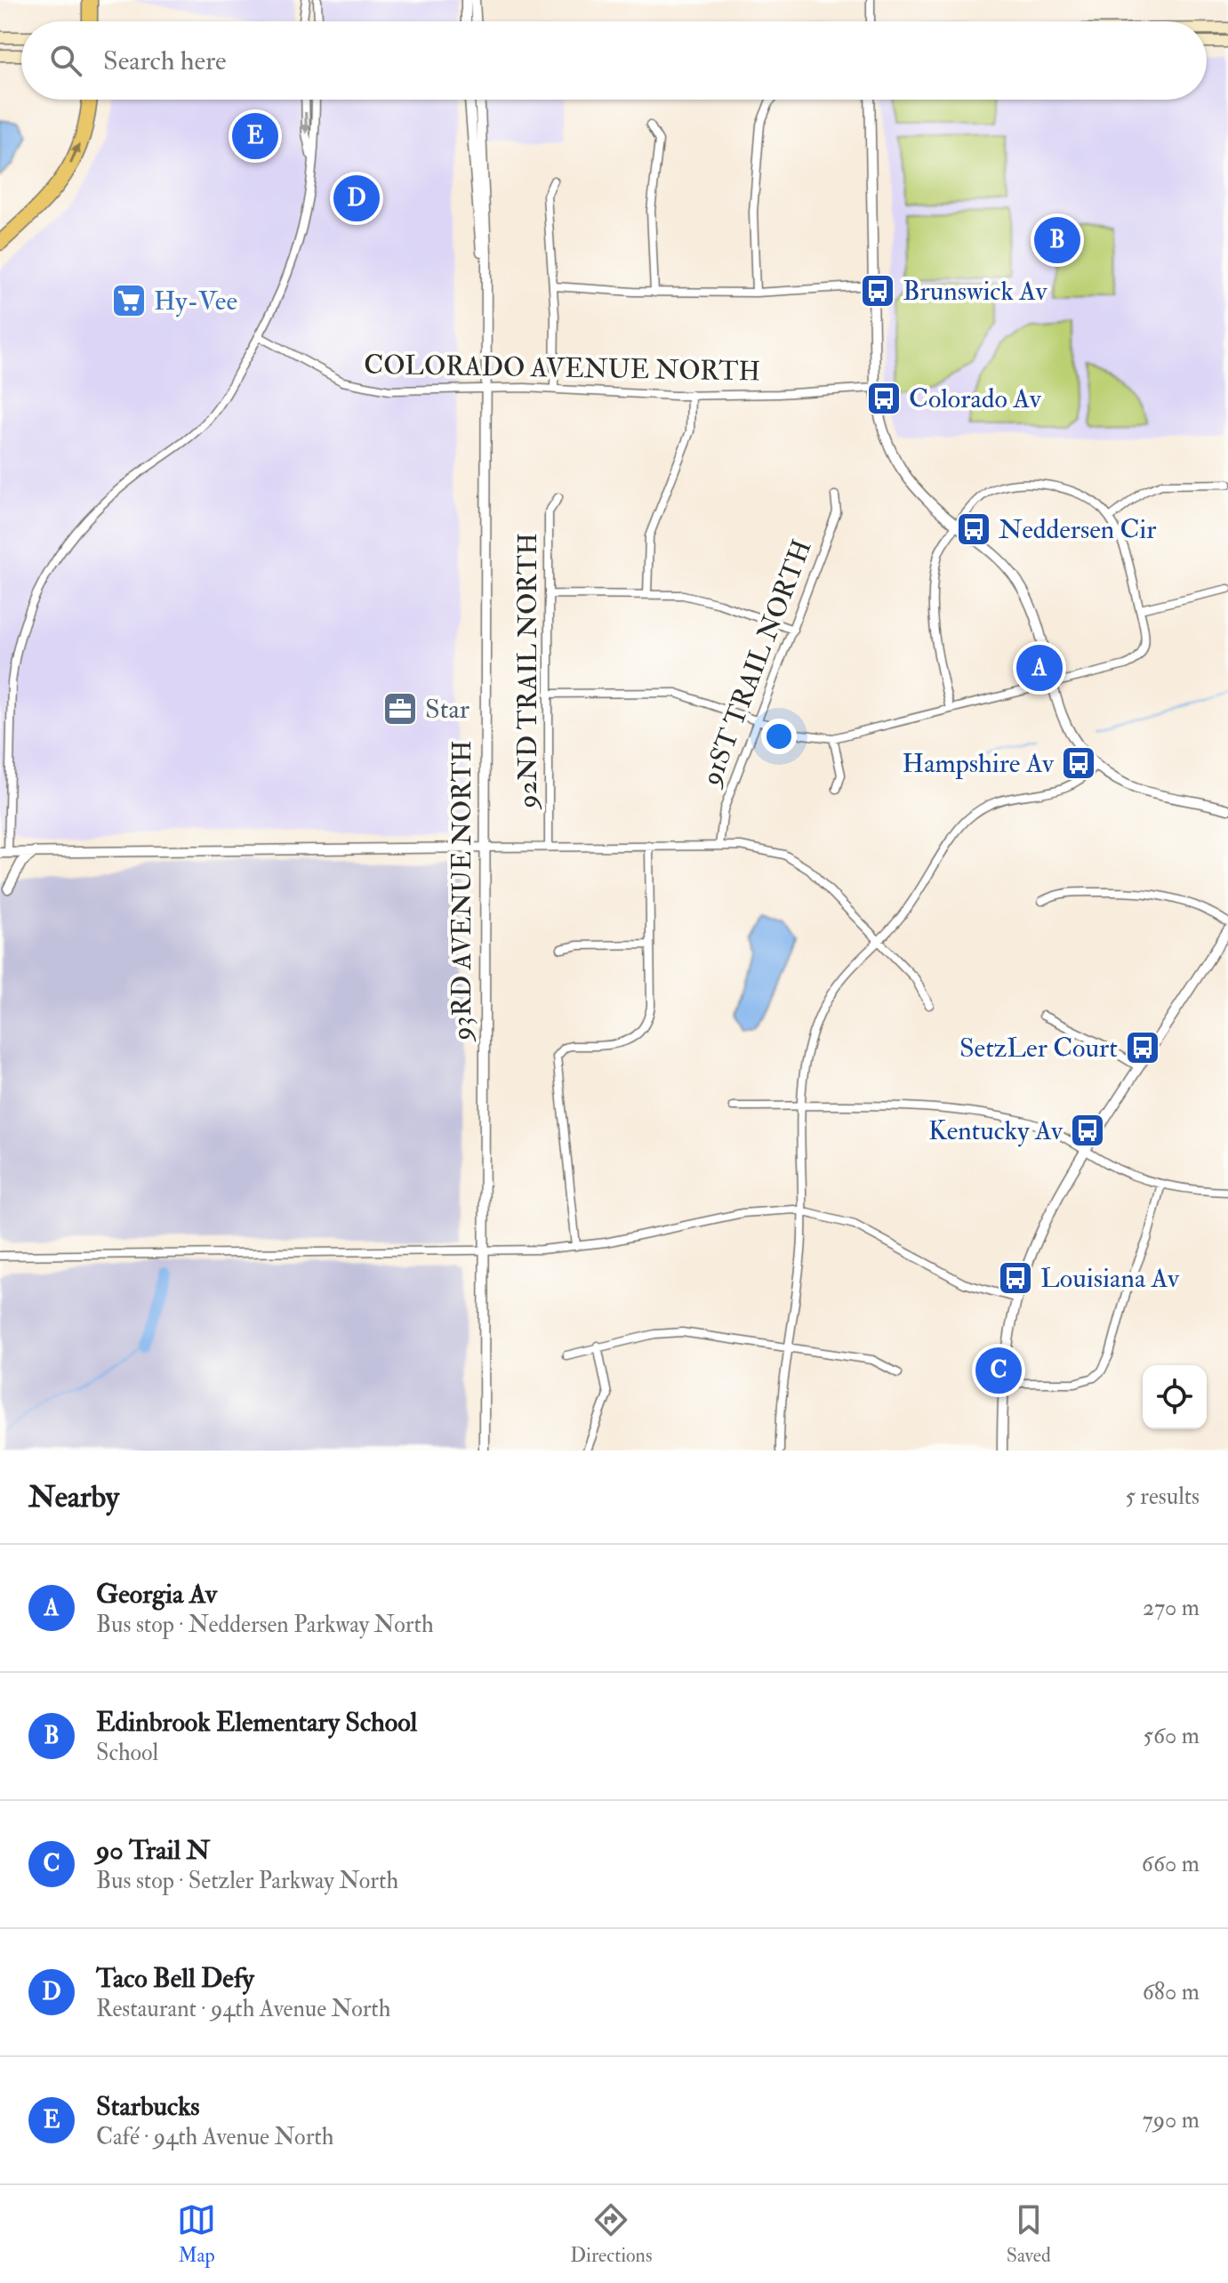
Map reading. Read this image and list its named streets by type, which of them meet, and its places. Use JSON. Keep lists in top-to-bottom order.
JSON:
{
  "streets": {
    "street": [
      "COLORADO AVENUE NORTH",
      "91ST TRAIL NORTH",
      "92ND TRAIL NORTH",
      "93RD AVENUE NORTH"
    ]
  },
  "crossings": [
    ["COLORADO AVENUE NORTH", "93RD AVENUE NORTH"]
  ],
  "places": {
    "bus stop": [
      "Brunswick Av",
      "Colorado Av",
      "Neddersen Cir",
      "Hampshire Av",
      "SetzLer Court",
      "Kentucky Av",
      "Louisiana Av"
    ],
    "supermarket": ["Hy-Vee"],
    "office": ["Star"]
  },
  "page": {
    "search": "Search here",
    "pins": [
      "E",
      "D",
      "B",
      "A",
      "C"
    ],
    "heading": ["Nearby", "5 results"],
    "list": [
      {
        "mark": "A",
        "name": "Georgia Av",
        "note": "Bus stop · Neddersen Parkway North",
        "value": "270 m"
      },
      {
        "mark": "B",
        "name": "Edinbrook Elementary School",
        "note": "School",
        "value": "560 m"
      },
      {
        "mark": "C",
        "name": "90 Trail N",
        "note": "Bus stop · Setzler Parkway North",
        "value": "660 m"
      },
      {
        "mark": "D",
        "name": "Taco Bell Defy",
        "note": "Restaurant · 94th Avenue North",
        "value": "680 m"
      },
      {
        "mark": "E",
        "name": "Starbucks",
        "note": "Café · 94th Avenue North",
        "value": "790 m"
      }
    ],
    "nav": ["Map", "Directions", "Saved"]
  }
}
